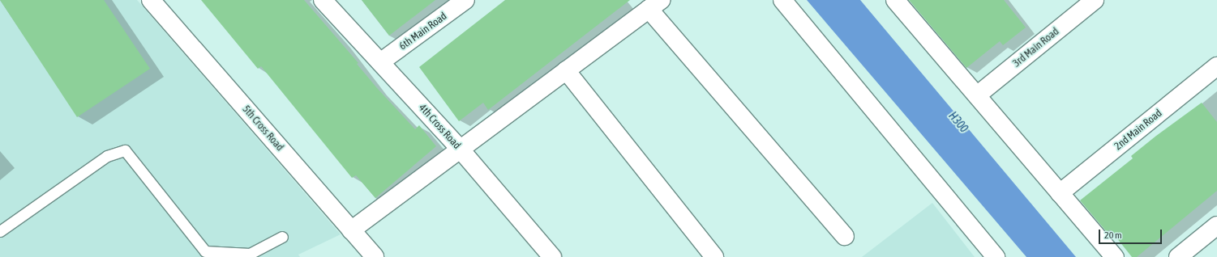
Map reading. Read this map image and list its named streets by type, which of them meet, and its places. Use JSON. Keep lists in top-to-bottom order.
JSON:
{
  "streets": {
    "street": [
      "6th Main Road",
      "3rd Main Road",
      "4th Cross Road",
      "5th Cross Road",
      "2nd Main Road"
    ]
  },
  "crossings": [
    ["6th Main Road", "4th Cross Road"]
  ],
  "water": ["H300"],
  "scale_bar": "20 m"
}
